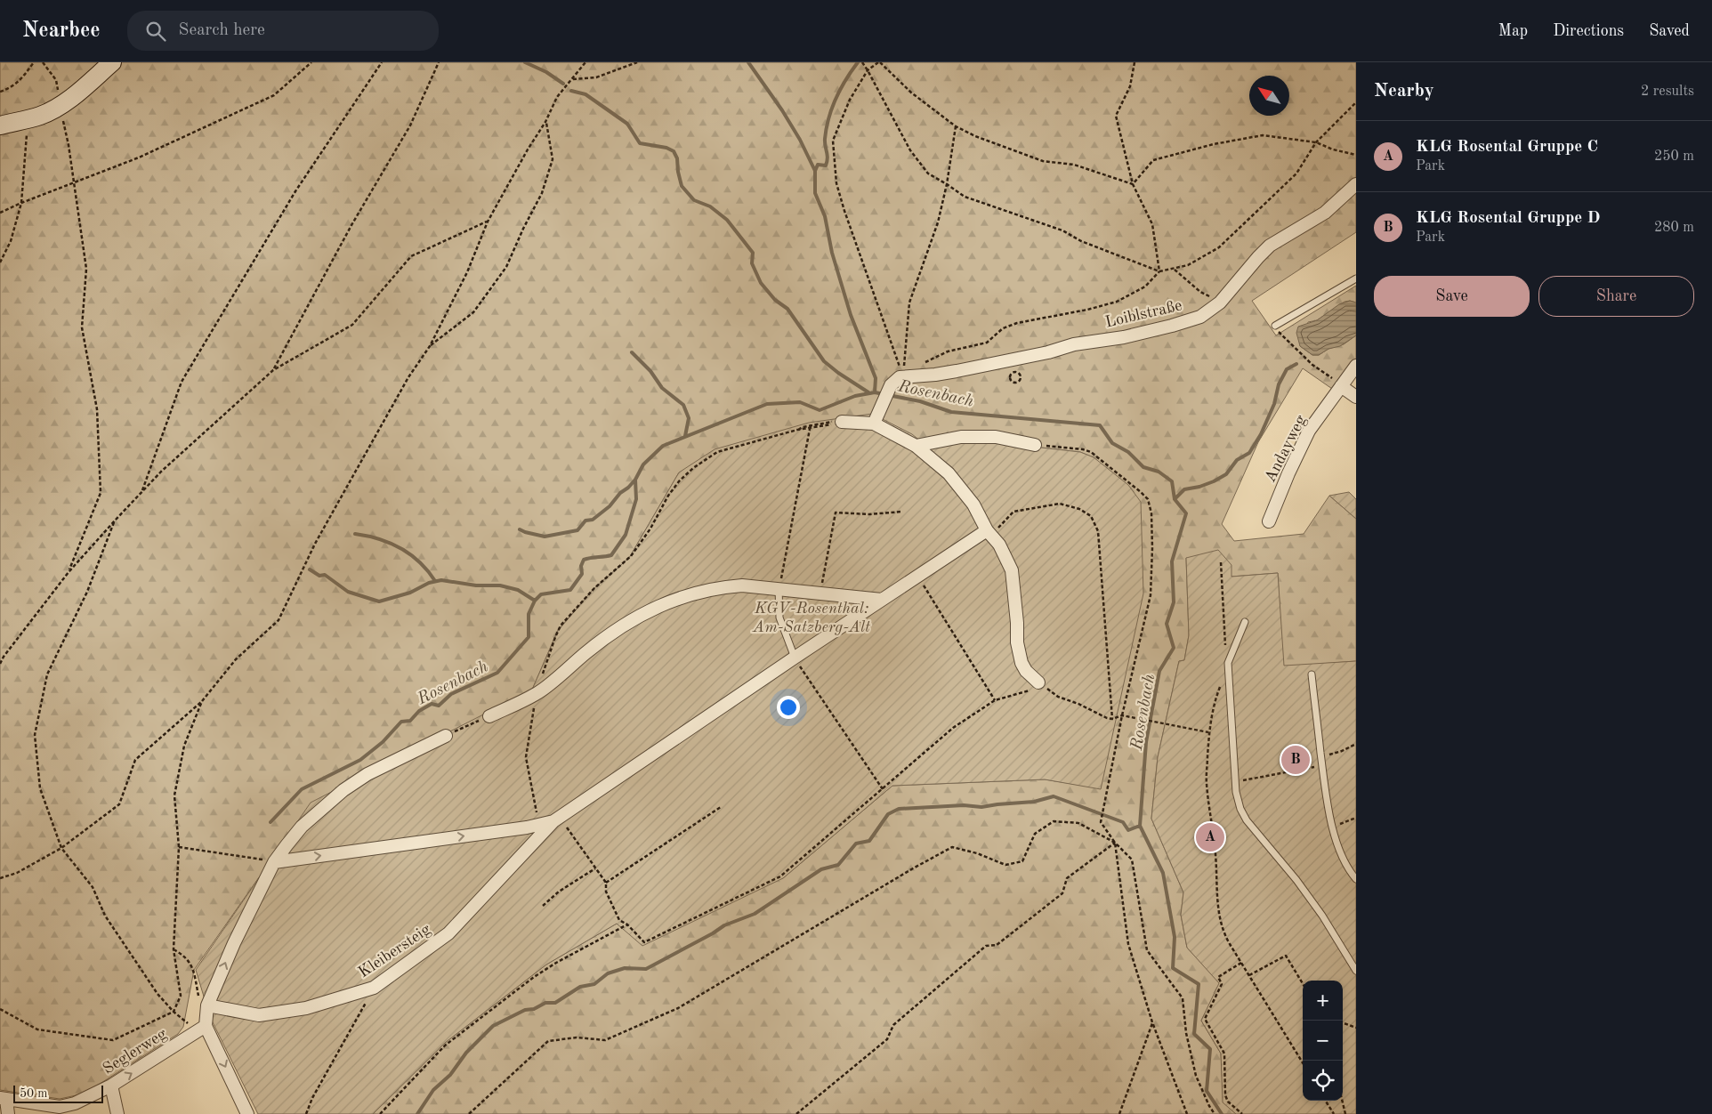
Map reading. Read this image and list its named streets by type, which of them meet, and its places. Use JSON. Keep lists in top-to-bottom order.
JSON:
{
  "streets": {
    "street": [
      "Loiblstraße",
      "Andayweg",
      "Kleibersteig",
      "Seglerweg"
    ]
  },
  "one_way": ["Seglerweg"],
  "water": ["Rosenbach"],
  "parks": ["KGV-Rosenthal: Am-Satzberg-Alt"],
  "scale_bar": "50 m",
  "north": "top left",
  "page": {
    "header": "Nearbee",
    "search": "Search here",
    "nav": ["Map", "Directions", "Saved"],
    "heading": ["Nearby", "2 results"],
    "list": [
      {
        "mark": "A",
        "name": "KLG Rosental Gruppe C",
        "note": "Park",
        "value": "250 m"
      },
      {
        "mark": "B",
        "name": "KLG Rosental Gruppe D",
        "note": "Park",
        "value": "280 m"
      }
    ],
    "buttons": ["Save", "Share"],
    "pins": ["B", "A"],
    "map_buttons": ["+", "−"],
    "scale": "50 m"
  }
}
